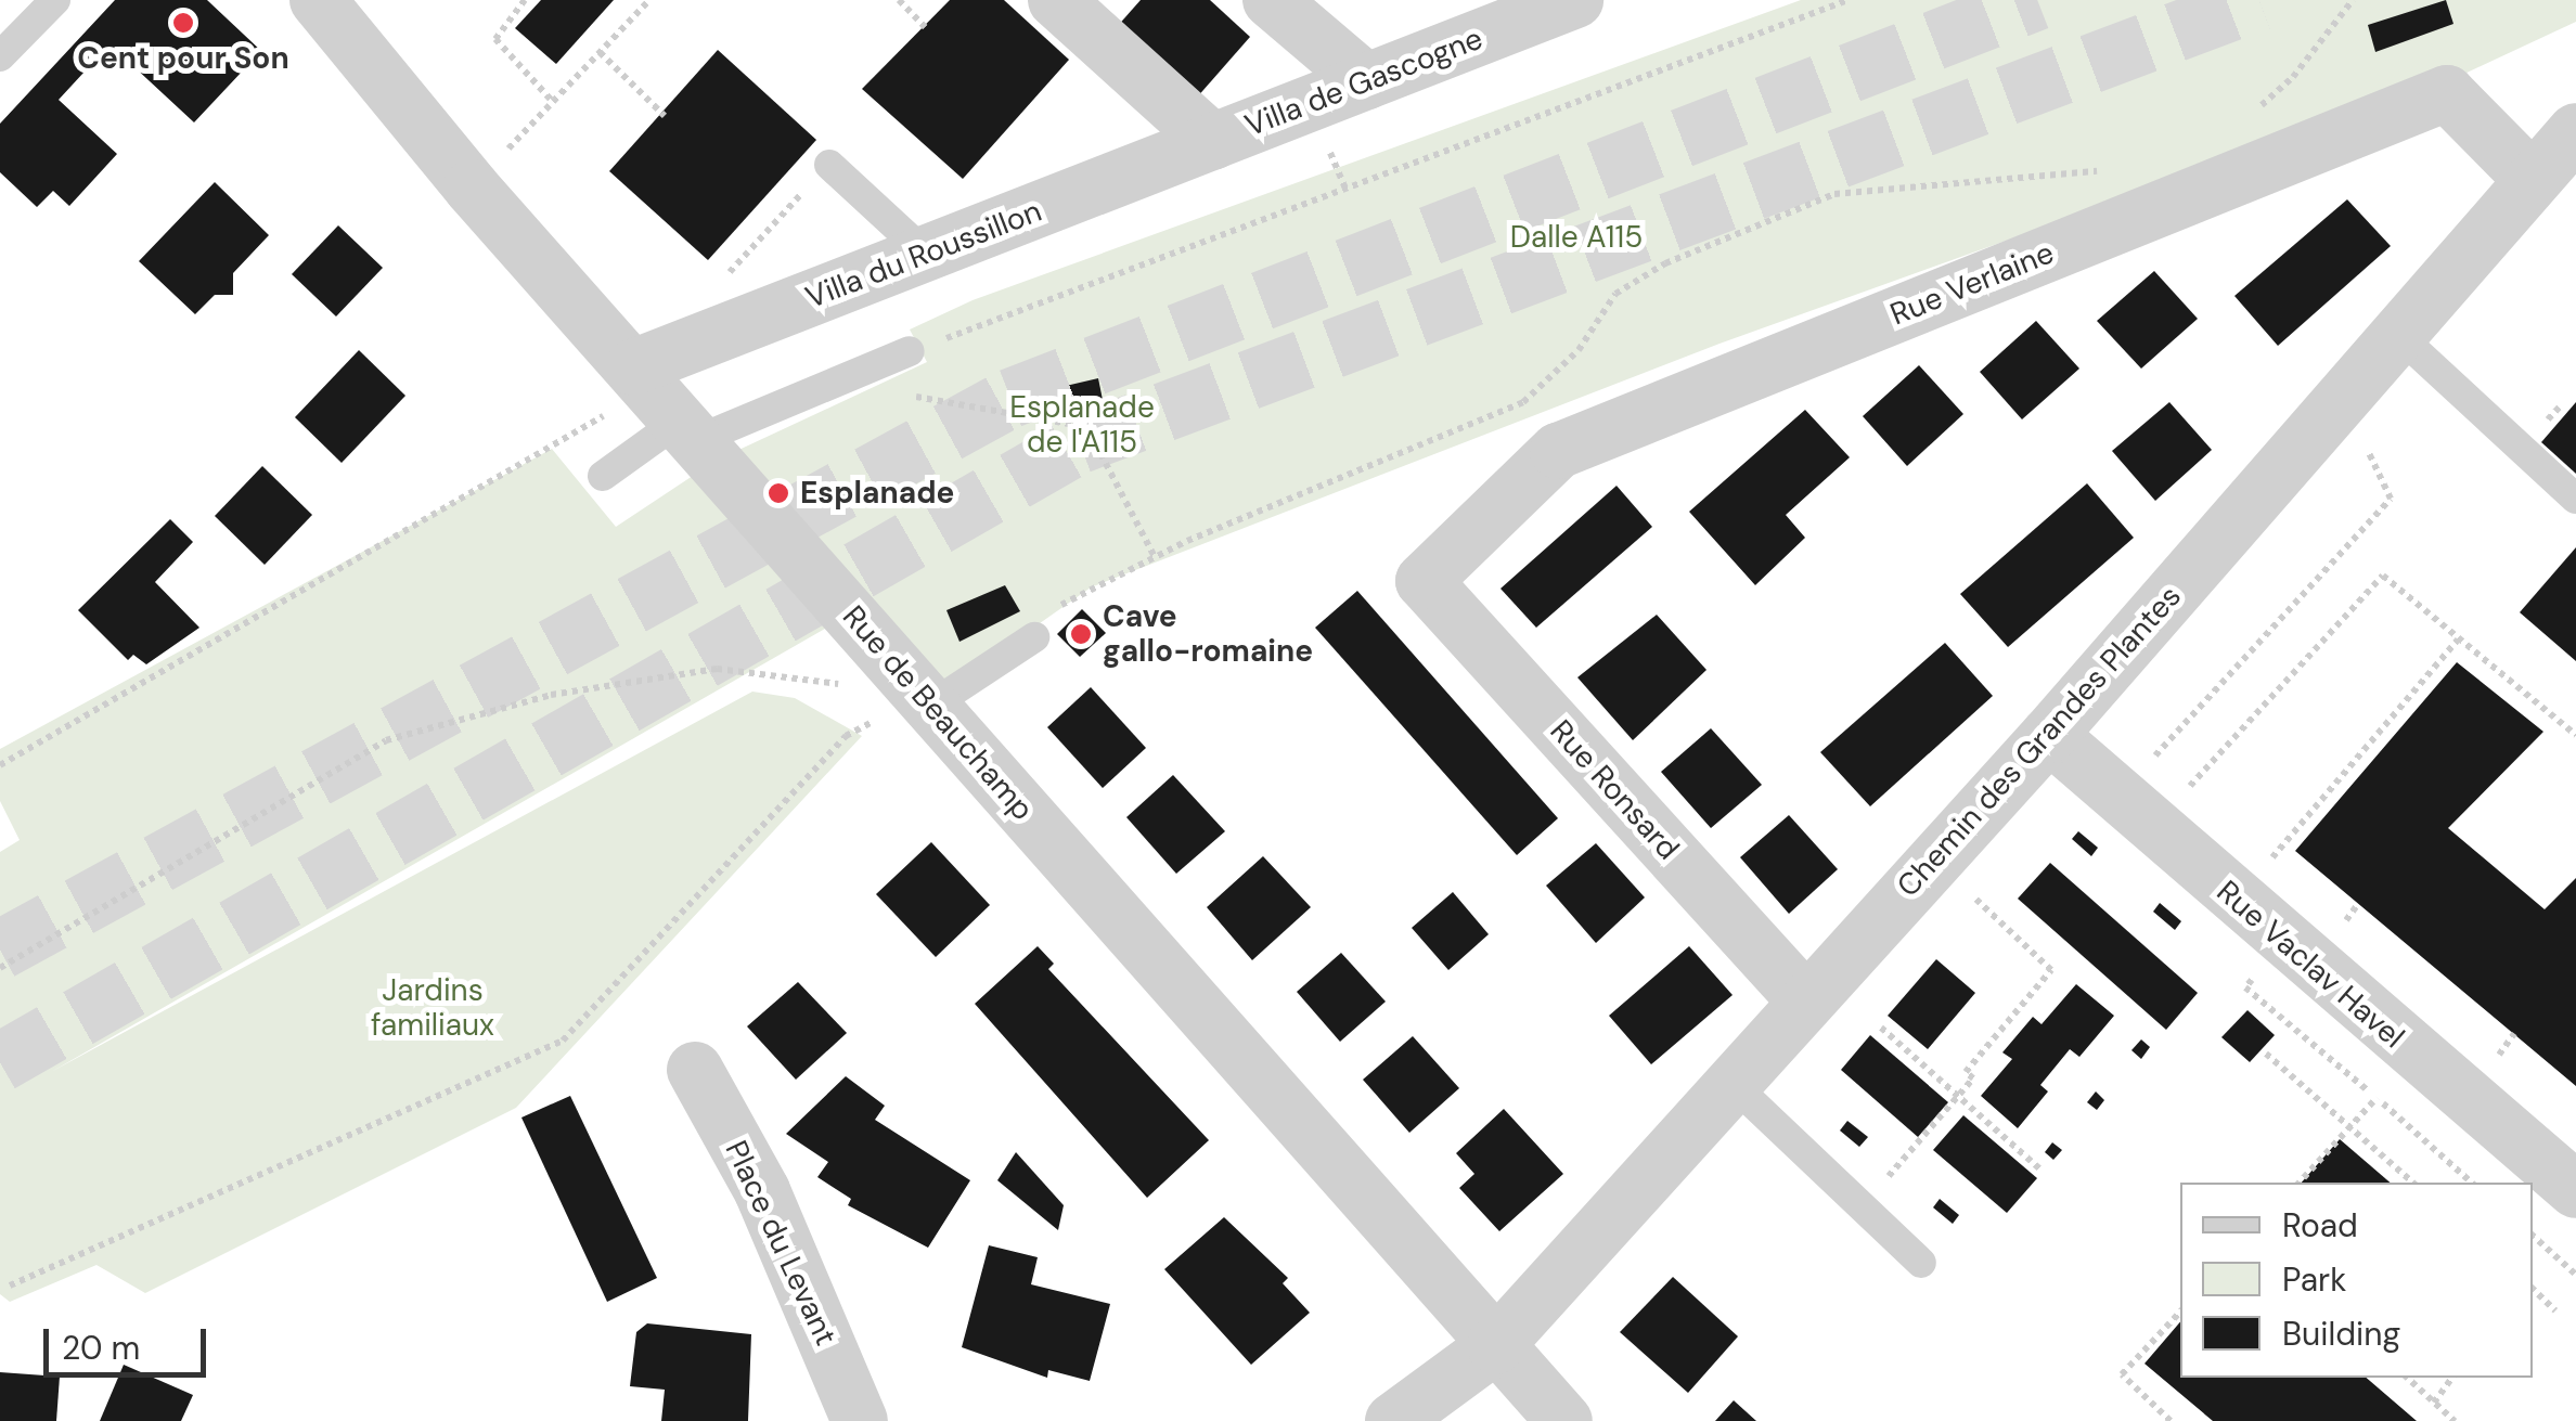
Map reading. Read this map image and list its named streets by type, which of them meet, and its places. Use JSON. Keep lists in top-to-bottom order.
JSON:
{
  "streets": {
    "street": [
      "Villa de Gascogne",
      "Villa du Roussillon",
      "Rue Verlaine",
      "Rue de Beauchamp",
      "Chemin des Grandes Plantes",
      "Rue Ronsard",
      "Rue Vaclav Havel",
      "Place du Levant"
    ]
  },
  "crossings": [
    ["Villa de Gascogne", "Villa du Roussillon"],
    ["Villa du Roussillon", "Rue de Beauchamp"],
    ["Rue Verlaine", "Chemin des Grandes Plantes"],
    ["Rue Verlaine", "Rue Ronsard"],
    ["Rue de Beauchamp", "Chemin des Grandes Plantes"],
    ["Chemin des Grandes Plantes", "Rue Ronsard"],
    ["Chemin des Grandes Plantes", "Rue Vaclav Havel"]
  ],
  "parks": ["Dalle A115", "Esplanade de l'A115", "Jardins familiaux"],
  "places": ["Cent pour Son", "Esplanade", "Cave gallo-romaine"],
  "legend": ["Road", "Park", "Building"],
  "scale_bar": "20 m"
}
